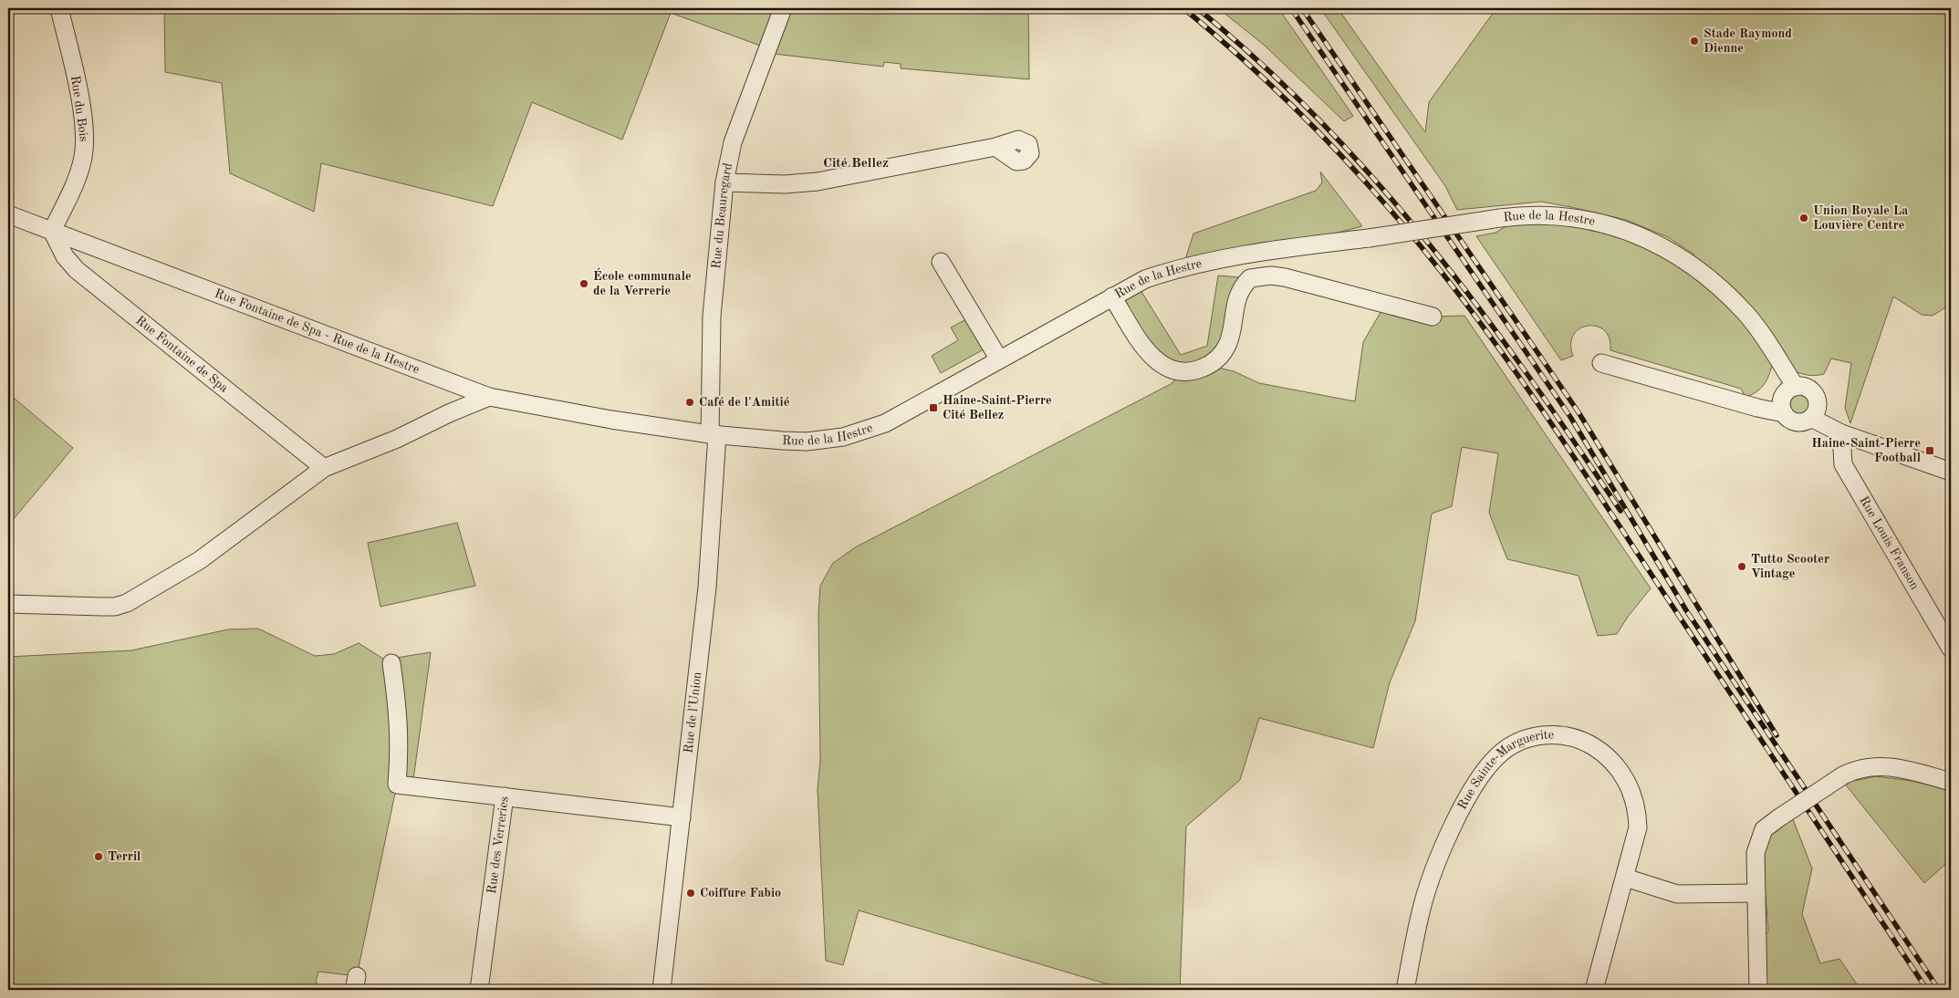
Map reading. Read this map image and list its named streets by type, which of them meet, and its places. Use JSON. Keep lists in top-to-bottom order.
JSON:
{
  "streets": {
    "street": [
      "Rue du Bois",
      "Rue du Beauregard",
      "Rue de la Hestre",
      "Rue Fontaine de Spa - Rue de la Hestre",
      "Rue Fontaine de Spa",
      "Rue Louis Franson",
      "Rue de l'Union",
      "Rue Sainte-Marguerite",
      "Rue des Verreries"
    ]
  },
  "crossings": [
    ["Rue du Bois", "Rue Fontaine de Spa - Rue de la Hestre"],
    ["Rue du Bois", "Rue Fontaine de Spa"],
    ["Rue du Beauregard", "Rue de la Hestre"],
    ["Rue du Beauregard", "Rue de l'Union"],
    ["Rue de la Hestre", "Rue Fontaine de Spa - Rue de la Hestre"],
    ["Rue de la Hestre", "Rue de l'Union"],
    ["Rue Fontaine de Spa - Rue de la Hestre", "Rue Fontaine de Spa"],
    ["Rue de l'Union", "Rue des Verreries"]
  ],
  "districts": ["Cité Bellez"],
  "places": {
    "other": [
      "Stade Raymond Dienne",
      "Union Royale La Louvière Centre",
      "École communale de la Verrerie",
      "Café de l'Amitié",
      "Tutto Scooter Vintage",
      "Terril",
      "Coiffure Fabio"
    ],
    "transit": ["Haine-Saint-Pierre Cité Bellez", "Haine-Saint-Pierre Football"]
  }
}
